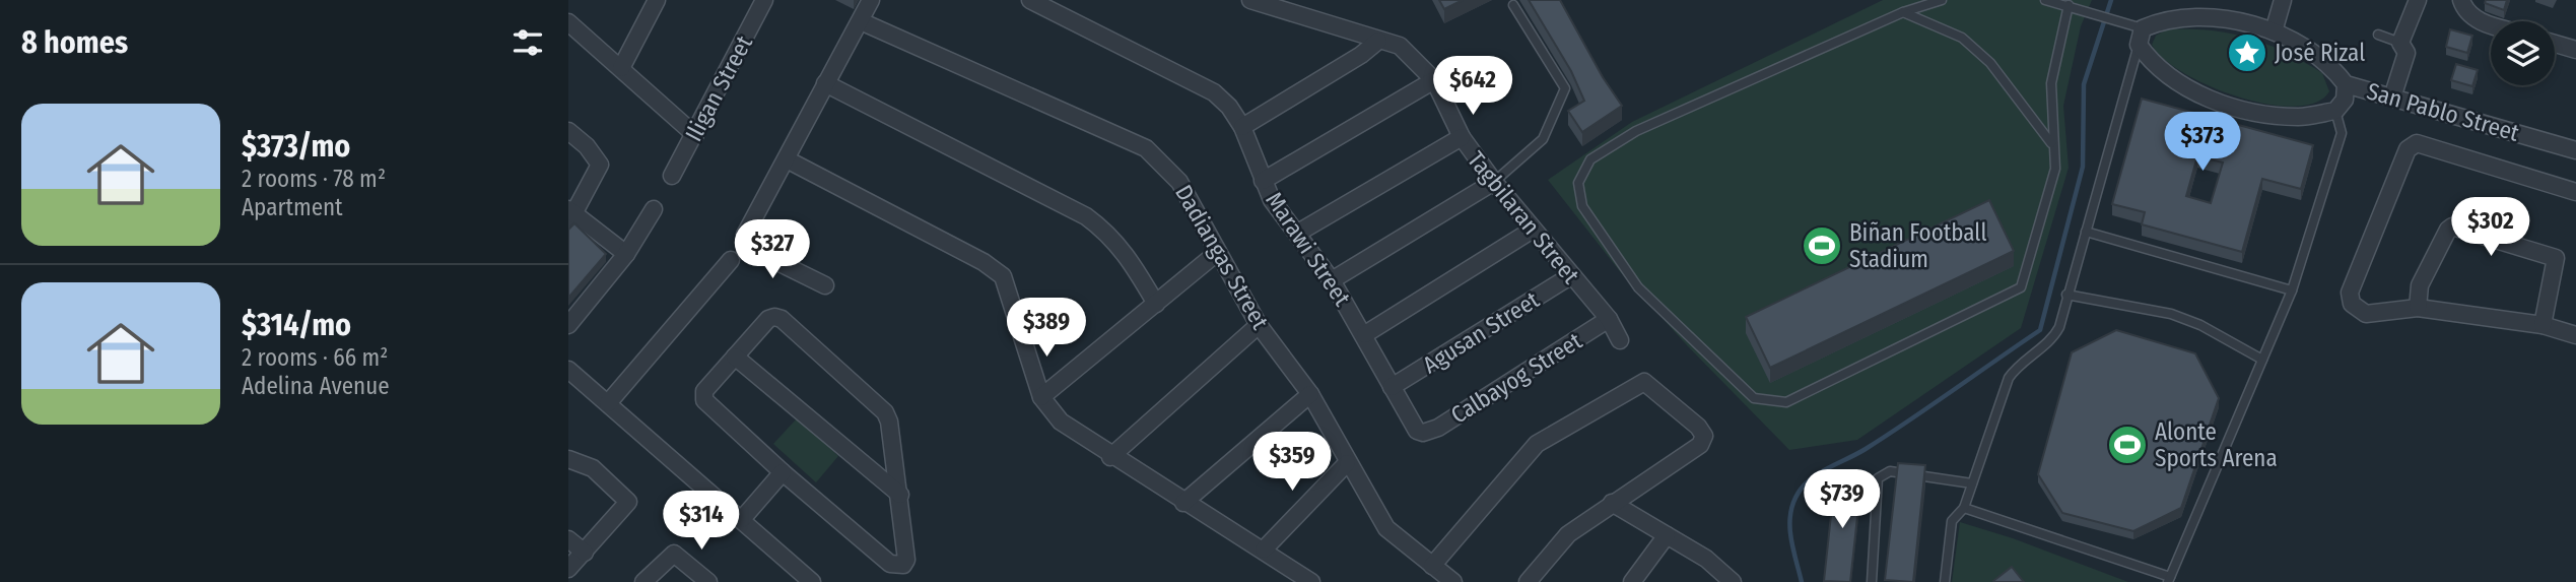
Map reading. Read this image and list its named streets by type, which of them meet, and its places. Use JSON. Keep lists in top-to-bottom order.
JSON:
{
  "streets": {
    "street": [
      "Iligan Street",
      "San Pablo Street",
      "Tagbilaran Street",
      "Marawi Street",
      "Dadiangas Street",
      "Agusan Street",
      "Calbayog Street"
    ]
  },
  "crossings": [
    ["Tagbilaran Street", "Agusan Street"],
    ["Tagbilaran Street", "Calbayog Street"],
    ["Marawi Street", "Agusan Street"],
    ["Marawi Street", "Calbayog Street"]
  ],
  "places": {
    "place": ["José Rizal"],
    "sports": ["Biñan Football Stadium", "Alonte Sports Arena"]
  },
  "page": {
    "heading": "8 homes",
    "price": [
      "$642",
      "$373",
      "$302",
      "$327",
      "$389",
      "$359",
      "$739",
      "$314"
    ],
    "list": [
      {
        "name": "$373/mo",
        "note": "2 rooms · 78 m² · Apartment"
      },
      {
        "name": "$314/mo",
        "note": "2 rooms · 66 m² · Adelina Avenue"
      }
    ]
  }
}
